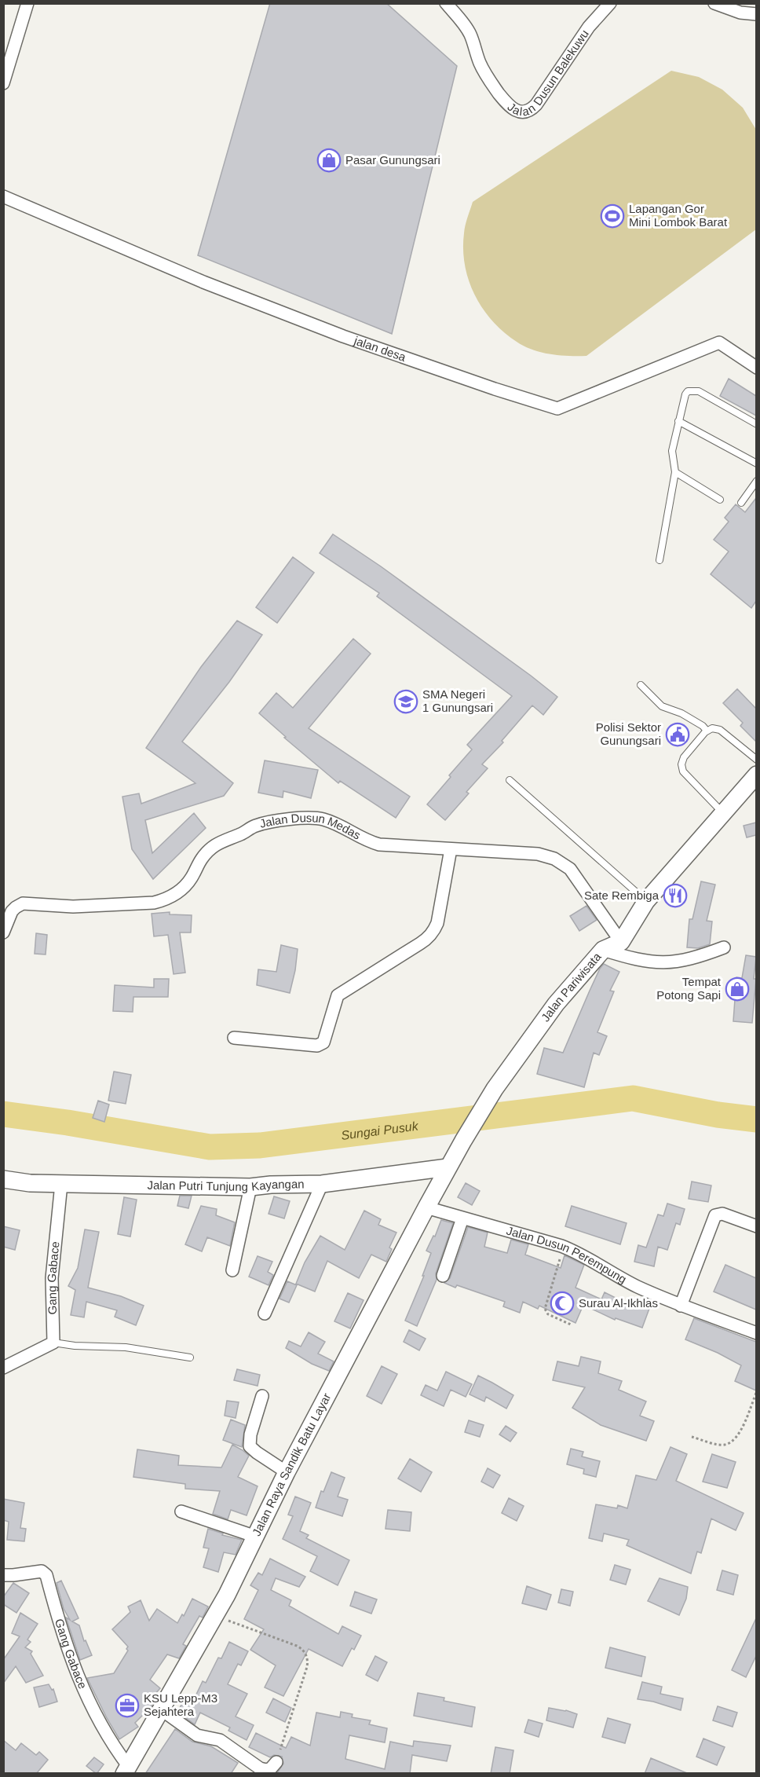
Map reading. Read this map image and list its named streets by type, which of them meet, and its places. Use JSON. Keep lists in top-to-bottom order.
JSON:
{
  "streets": {
    "main road": ["Jalan Pariwisata", "Jalan Putri Tunjung Kayangan", "Jalan Raya Sandik Batu Layar"],
    "street": [
      "Jalan Dusun Balekuwu",
      "jalan desa",
      "Jalan Dusun Medas",
      "Jalan Dusun Perempung",
      "Gang Gabace"
    ]
  },
  "crossings": [
    ["Jalan Dusun Medas", "Jalan Pariwisata"],
    ["Jalan Pariwisata", "Jalan Raya Sandik Batu Layar"],
    ["Jalan Putri Tunjung Kayangan", "Gang Gabace"],
    ["Jalan Putri Tunjung Kayangan", "Jalan Raya Sandik Batu Layar"],
    ["Jalan Dusun Perempung", "Jalan Raya Sandik Batu Layar"],
    ["Gang Gabace", "Jalan Raya Sandik Batu Layar"]
  ],
  "water": ["Sungai Pusuk"],
  "places": {
    "shop": ["Pasar Gunungsari", "Tempat Potong Sapi"],
    "sports": ["Lapangan Gor Mini Lombok Barat"],
    "school or university": ["SMA Negeri 1 Gunungsari"],
    "public building": ["Polisi Sektor Gunungsari"],
    "restaurant": ["Sate Rembiga"],
    "mosque": ["Surau Al-Ikhlas"],
    "office": ["KSU Lepp-M3 Sejahtera"]
  }
}
